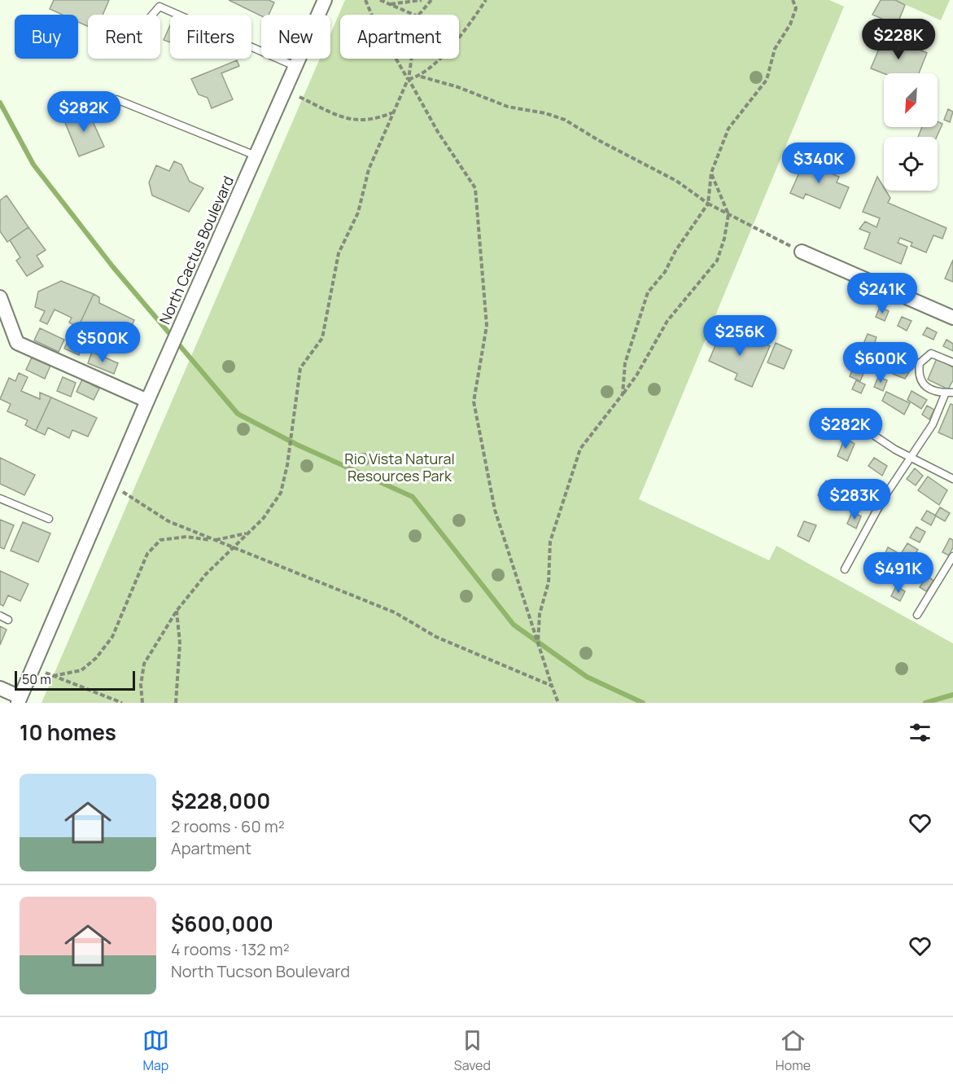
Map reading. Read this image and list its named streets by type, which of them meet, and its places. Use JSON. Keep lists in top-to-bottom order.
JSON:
{
  "streets": {
    "street": ["North Cactus Boulevard"]
  },
  "parks": ["Rio Vista Natural Resources Park"],
  "scale_bar": "50 m",
  "north": "bottom left",
  "page": {
    "chip": [
      "Buy",
      "Rent",
      "Filters",
      "New",
      "Apartment"
    ],
    "price": [
      "$228K",
      "$282K",
      "$340K",
      "$241K",
      "$256K",
      "$500K",
      "$600K",
      "$282K",
      "$283K",
      "$491K"
    ],
    "scale": "50 m",
    "heading": "10 homes",
    "list": [
      {
        "name": "$228,000",
        "note": "2 rooms · 60 m² · Apartment"
      },
      {
        "name": "$600,000",
        "note": "4 rooms · 132 m² · North Tucson Boulevard"
      }
    ],
    "tabs": ["Map", "Saved", "Home"]
  }
}
